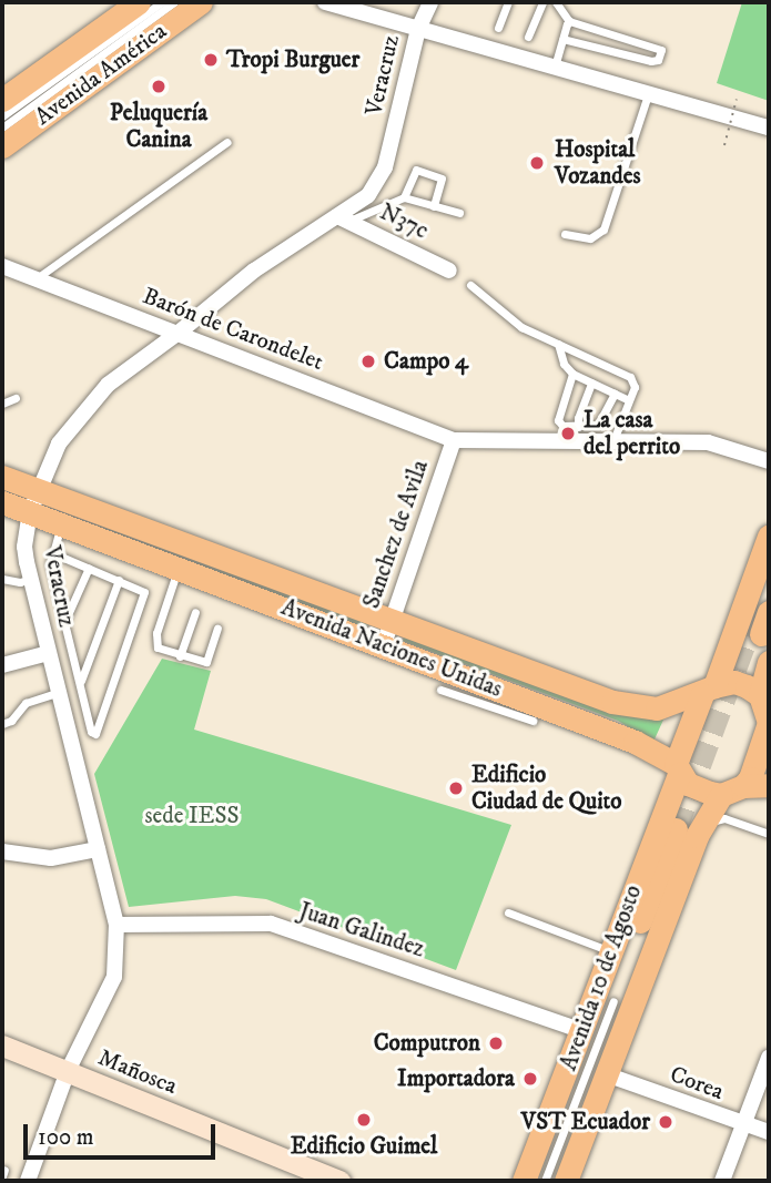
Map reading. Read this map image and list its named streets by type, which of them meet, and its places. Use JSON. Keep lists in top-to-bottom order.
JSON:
{
  "streets": {
    "main road": ["Avenida América", "Avenida Naciones Unidas", "Avenida 10 de Agosto"],
    "street": [
      "Veracruz",
      "N37c",
      "Barón de Carondelet",
      "Sanchez de Avila",
      "Juan Galindez",
      "Mañosca",
      "Corea"
    ]
  },
  "crossings": [
    ["Veracruz", "N37c"],
    ["Veracruz", "Barón de Carondelet"],
    ["Veracruz", "Avenida Naciones Unidas"],
    ["Veracruz", "Juan Galindez"],
    ["Veracruz", "Mañosca"],
    ["Barón de Carondelet", "Sanchez de Avila"],
    ["Sanchez de Avila", "Avenida Naciones Unidas"],
    ["Avenida Naciones Unidas", "Avenida 10 de Agosto"],
    ["Juan Galindez", "Avenida 10 de Agosto"],
    ["Avenida 10 de Agosto", "Corea"]
  ],
  "parks": ["sede IESS"],
  "places": [
    "Tropi Burguer",
    "Peluquería Canina",
    "Hospital Vozandes",
    "Campo 4",
    "La casa del perrito",
    "Edificio Ciudad de Quito",
    "Computron",
    "Importadora",
    "Edificio Guimel",
    "VST Ecuador"
  ],
  "scale_bar": "100 m"
}
